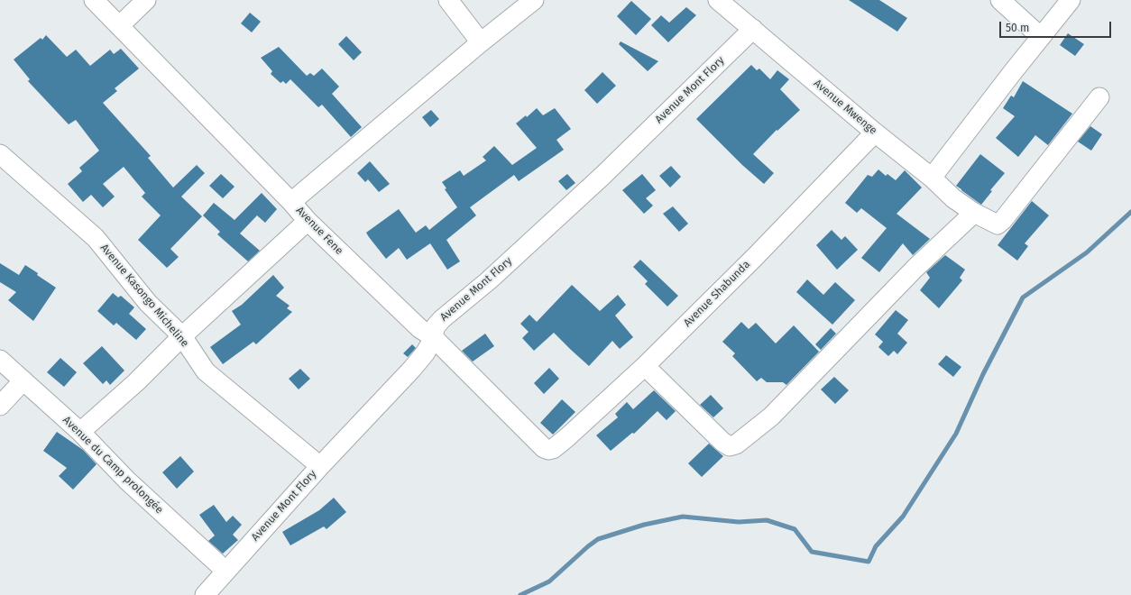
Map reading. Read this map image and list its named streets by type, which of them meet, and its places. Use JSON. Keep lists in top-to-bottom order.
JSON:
{
  "streets": {
    "street": [
      "Avenue Mont Flory",
      "Avenue Mwenge",
      "Avenue Fene",
      "Avenue Shabunda",
      "Avenue Kasongo Micheline",
      "Avenue du Camp prolongée"
    ]
  },
  "crossings": [
    ["Avenue Mont Flory", "Avenue Mwenge"],
    ["Avenue Mont Flory", "Avenue Fene"],
    ["Avenue Mont Flory", "Avenue Kasongo Micheline"],
    ["Avenue Mont Flory", "Avenue du Camp prolongée"],
    ["Avenue Mwenge", "Avenue Shabunda"],
    ["Avenue Fene", "Avenue Shabunda"]
  ],
  "scale_bar": "50 m"
}
